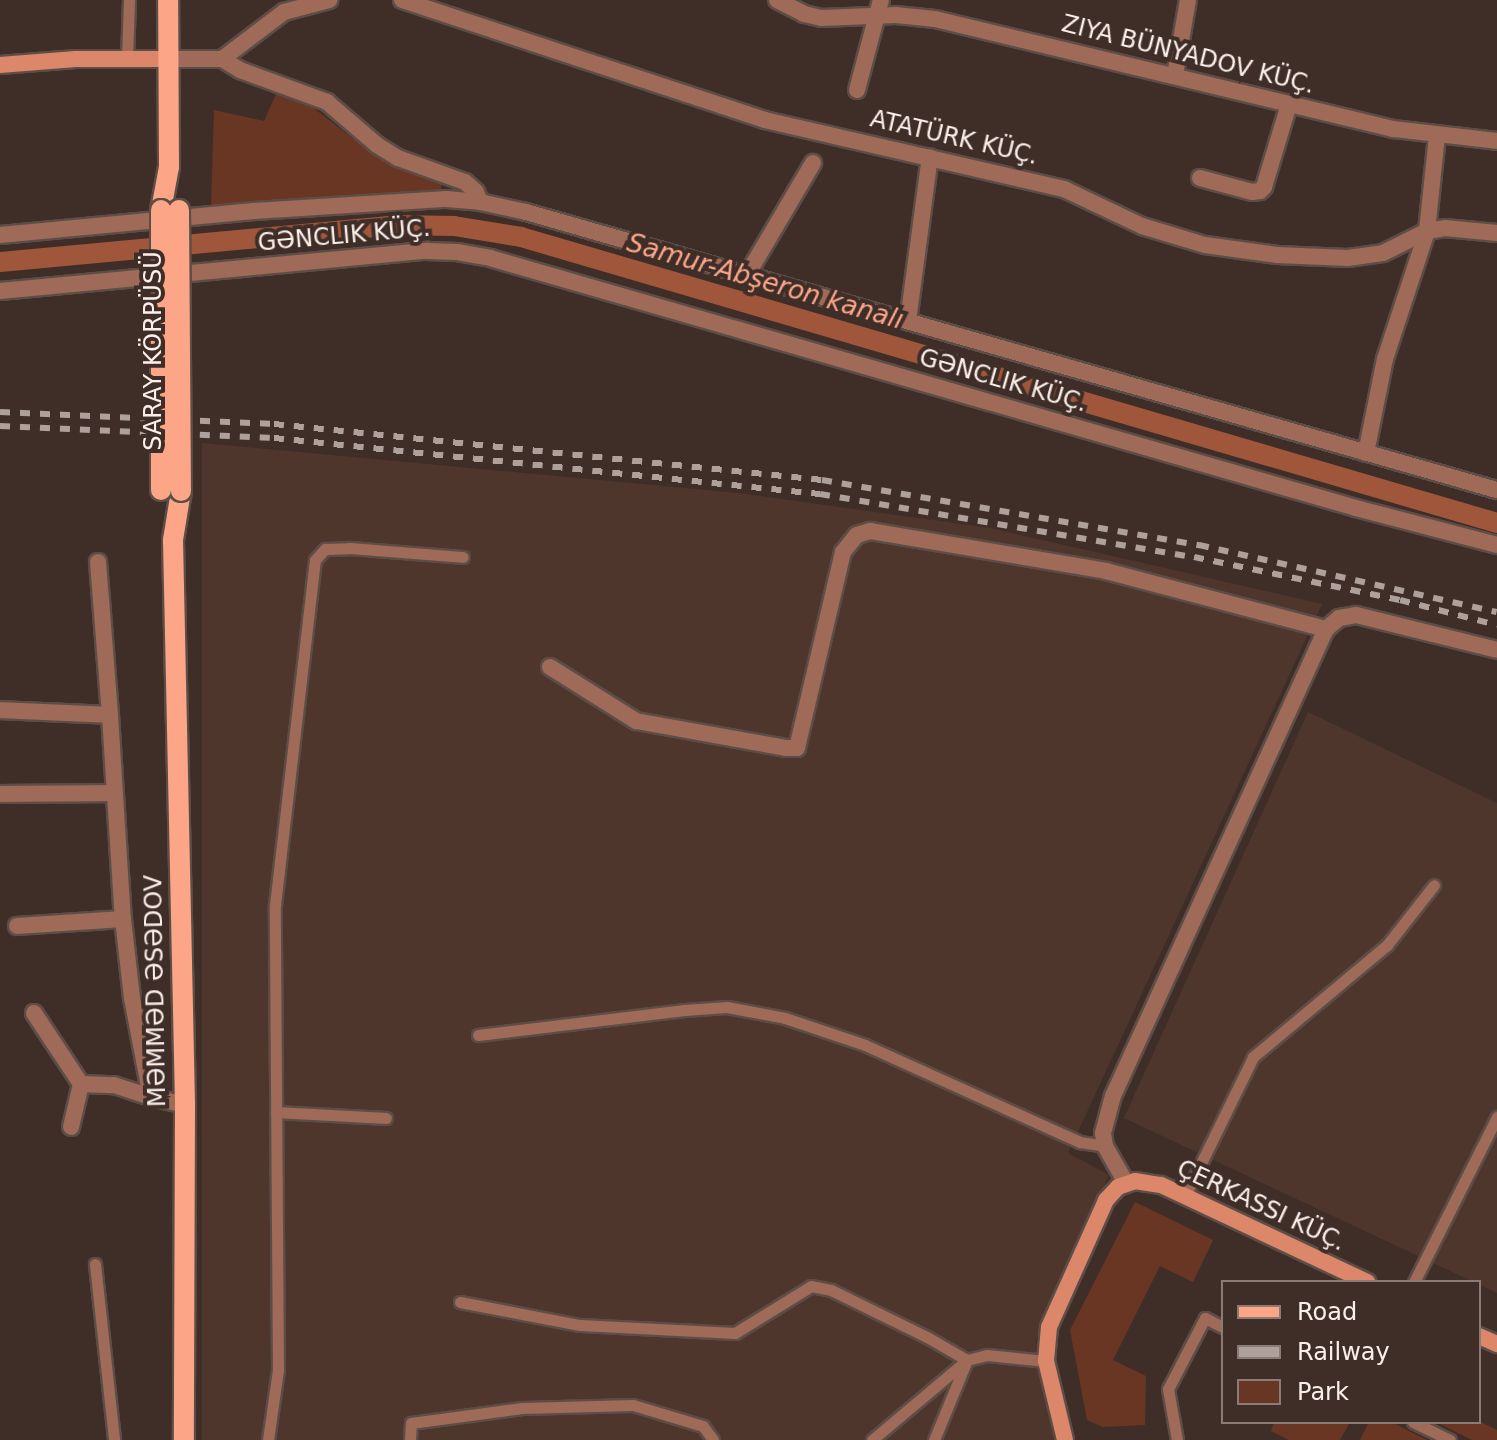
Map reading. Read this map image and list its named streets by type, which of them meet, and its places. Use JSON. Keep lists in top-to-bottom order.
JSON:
{
  "streets": {
    "main road": ["SARAY KÖRPÜSÜ", "MƏMMƏD ƏSƏDOV"],
    "street": ["ZIYA BÜNYADOV KÜÇ.", "ATATÜRK KÜÇ.", "GƏNCLIK KÜÇ."]
  },
  "crossings": [
    ["SARAY KÖRPÜSÜ", "MƏMMƏD ƏSƏDOV"]
  ],
  "water": ["Samur-Abşeron kanalı"],
  "legend": ["Road", "Railway", "Park"]
}
